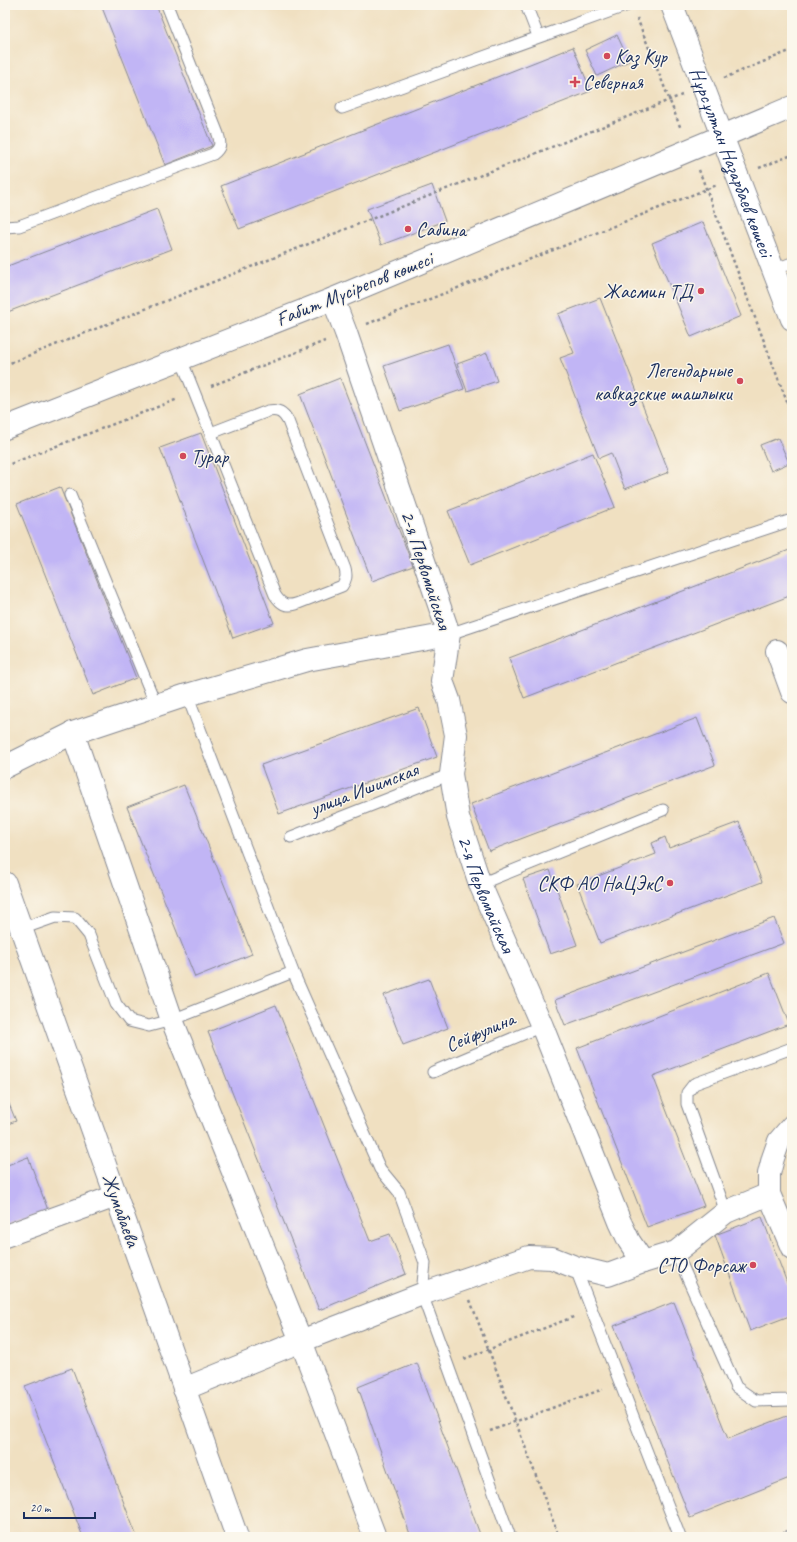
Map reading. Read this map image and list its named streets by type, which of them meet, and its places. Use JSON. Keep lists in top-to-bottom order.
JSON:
{
  "streets": {
    "street": [
      "Нұрсұлтан Назарбаев көшесі",
      "Ғабит Мүсірепов көшесі",
      "2-я Первомайская",
      "Жумабаева"
    ],
    "lane": ["улица Ишимская", "Сейфулина"]
  },
  "crossings": [
    ["Нұрсұлтан Назарбаев көшесі", "Ғабит Мүсірепов көшесі"],
    ["Ғабит Мүсірепов көшесі", "2-я Первомайская"],
    ["2-я Первомайская", "улица Ишимская"],
    ["2-я Первомайская", "Сейфулина"]
  ],
  "places": {
    "other": [
      "Каз Кур",
      "Сабина",
      "Жасмин ТД",
      "Легендарные кавказские шашлыки",
      "Турар",
      "СКФ АО НаЦЭкС",
      "СТО Форсаж"
    ],
    "health": ["Северная"]
  },
  "scale_bar": "20 m"
}
